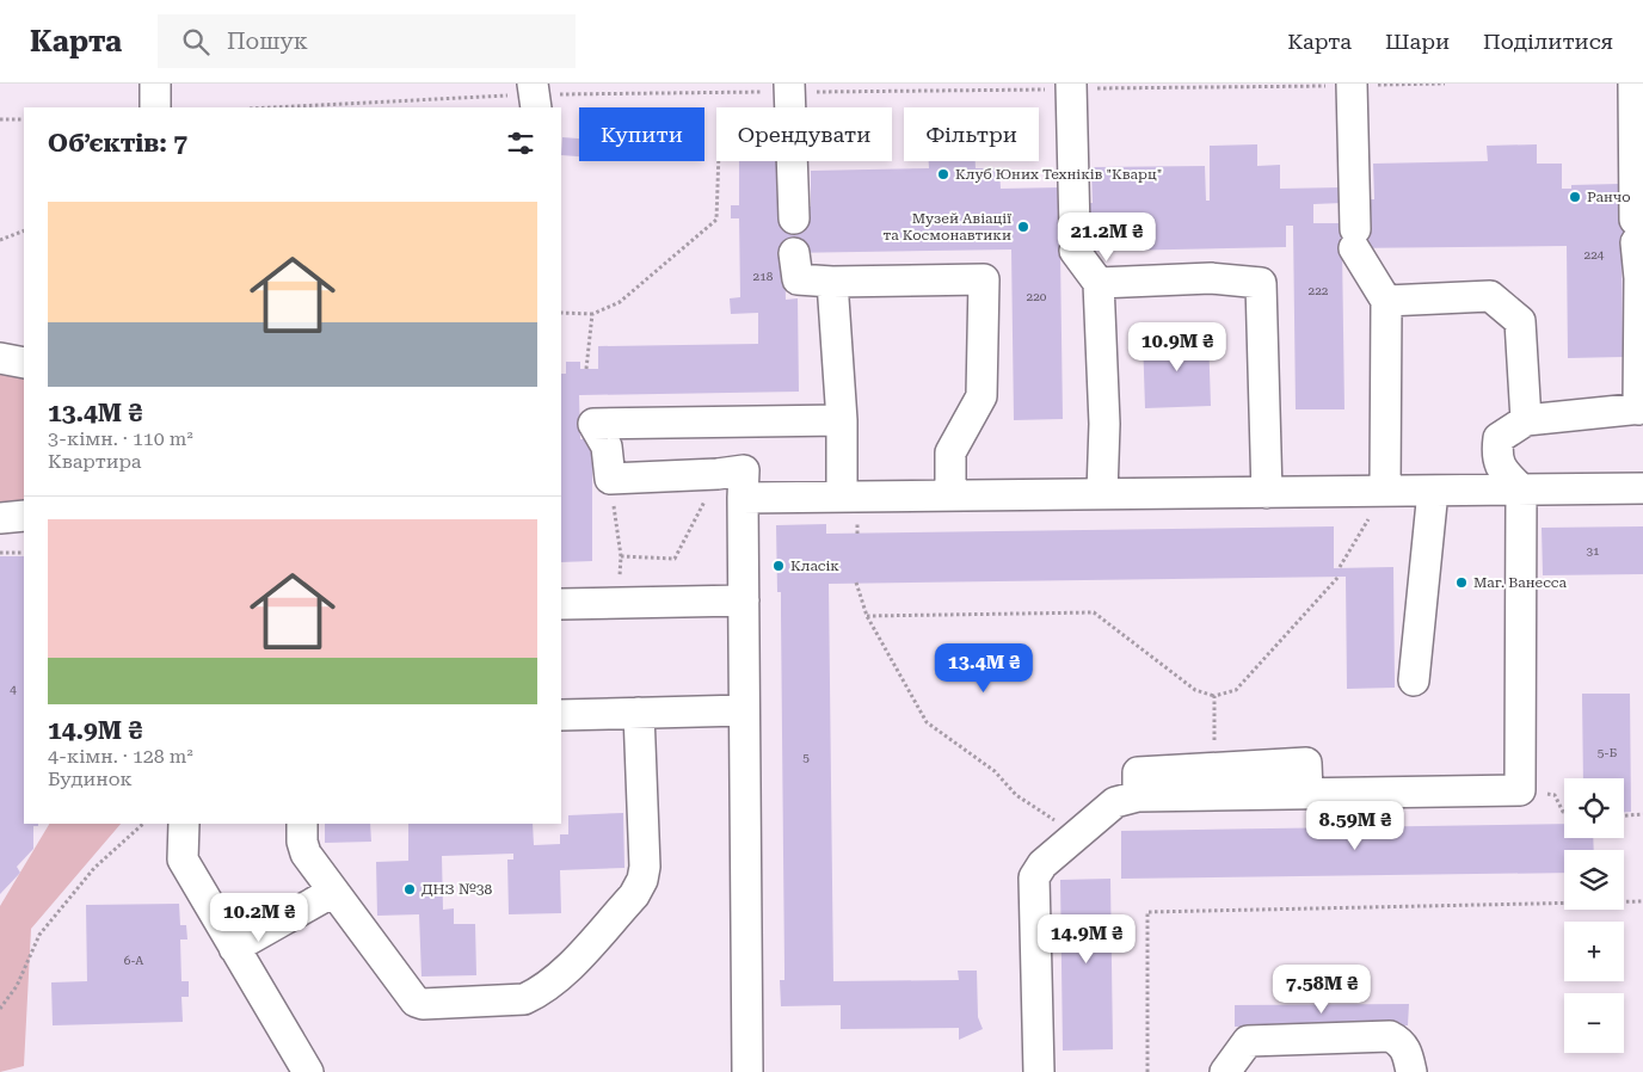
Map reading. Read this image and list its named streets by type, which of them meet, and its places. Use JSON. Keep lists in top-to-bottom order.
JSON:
{
  "places": [
    "Клуб Юних Техніків \"Кварц\"",
    "Ранчо",
    "Музей Авіації та Космонавтики",
    "Класік",
    "Маг. Ванесса",
    "ДНЗ №38"
  ],
  "house_numbers": [
    "224",
    "218",
    "222",
    "220",
    "31",
    "4",
    "5-Б",
    "5",
    "6-А"
  ],
  "page": {
    "header": "Карта",
    "search": "Пошук",
    "nav": ["Карта", "Шари", "Поділитися"],
    "chip": ["Купити", "Орендувати", "Фільтри"],
    "heading": "Об’єктів: 7",
    "list": [
      {
        "name": "13.4M ₴",
        "note": "3-кімн. · 110 m² · Квартира"
      },
      {
        "name": "14.9M ₴",
        "note": "4-кімн. · 128 m² · Будинок"
      }
    ],
    "price": [
      "21.2M ₴",
      "10.9M ₴",
      "13.4M ₴",
      "8.59M ₴",
      "10.2M ₴",
      "14.9M ₴",
      "7.58M ₴"
    ],
    "map_buttons": ["+", "−"]
  }
}
